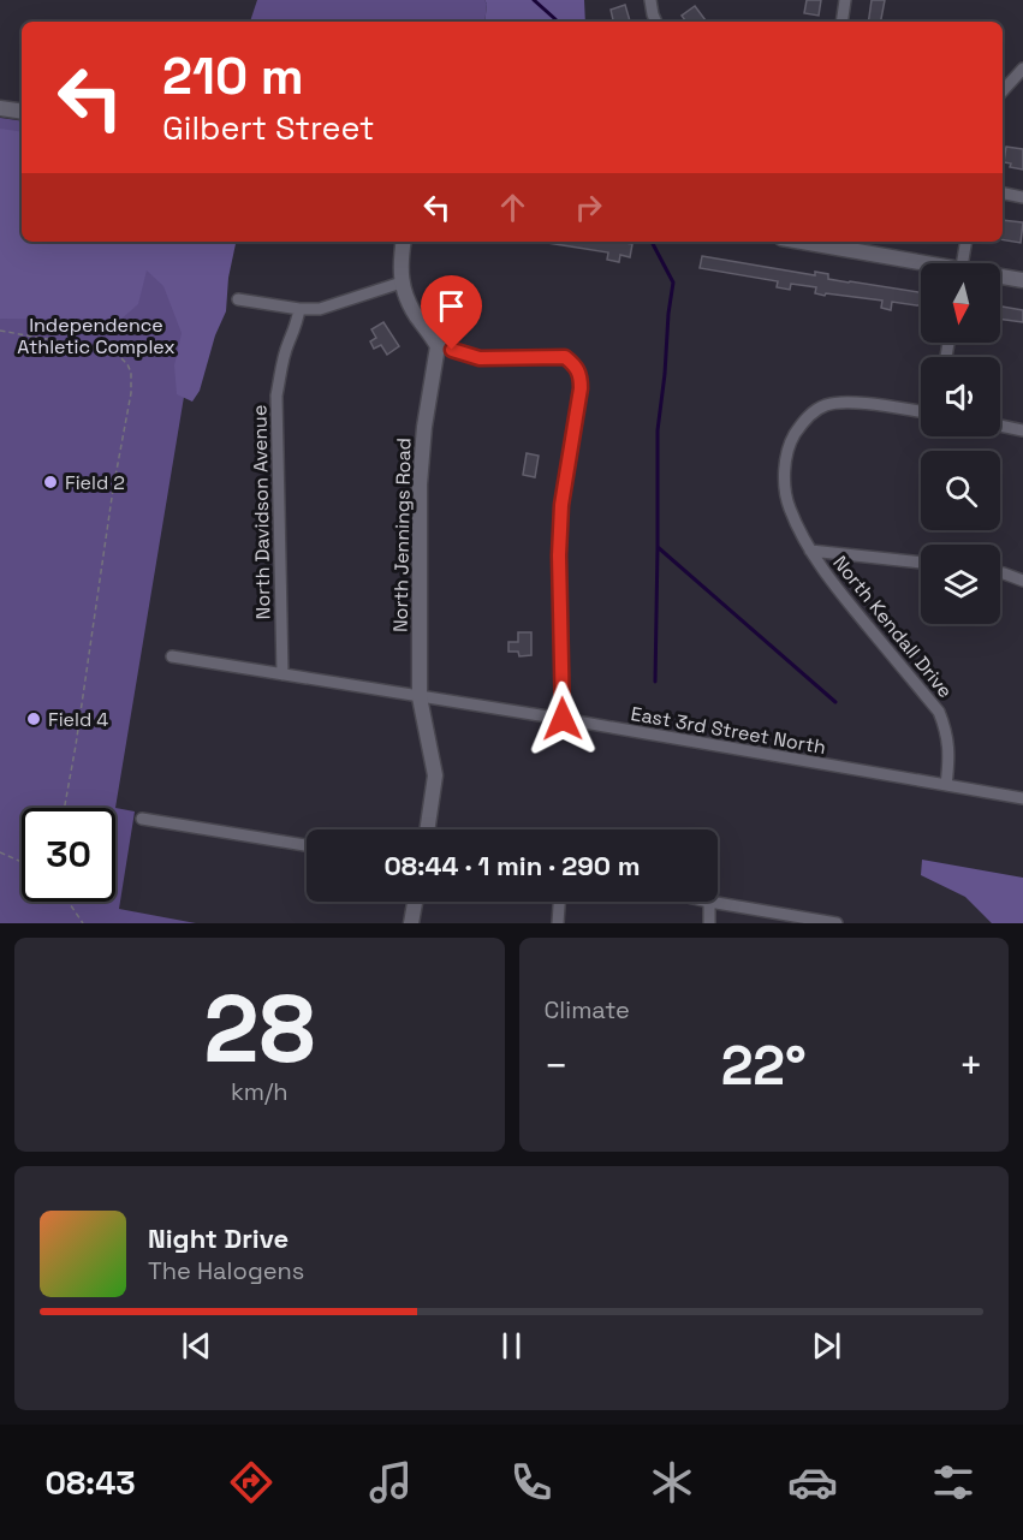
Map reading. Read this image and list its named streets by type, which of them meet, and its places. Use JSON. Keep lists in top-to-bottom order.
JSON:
{
  "streets": {
    "street": [
      "North Davidson Avenue",
      "North Jennings Road",
      "North Kendall Drive",
      "East 3rd Street North"
    ]
  },
  "crossings": [
    ["North Davidson Avenue", "East 3rd Street North"],
    ["North Jennings Road", "East 3rd Street North"],
    ["North Kendall Drive", "East 3rd Street North"]
  ],
  "parks": ["Independence Athletic Complex"],
  "places": ["Field 2", "Field 4"],
  "north": "bottom",
  "page": {
    "turn": ["210 m", "Gilbert Street"],
    "limit": "30",
    "trip": "08:44 · 1 min · 290 m",
    "tile": [
      ["28", "km/h"],
      "Climate"
    ],
    "heat": ["−", "22°", "+"],
    "song": ["Night Drive", "The Halogens"],
    "tabs": "08:43"
  }
}
